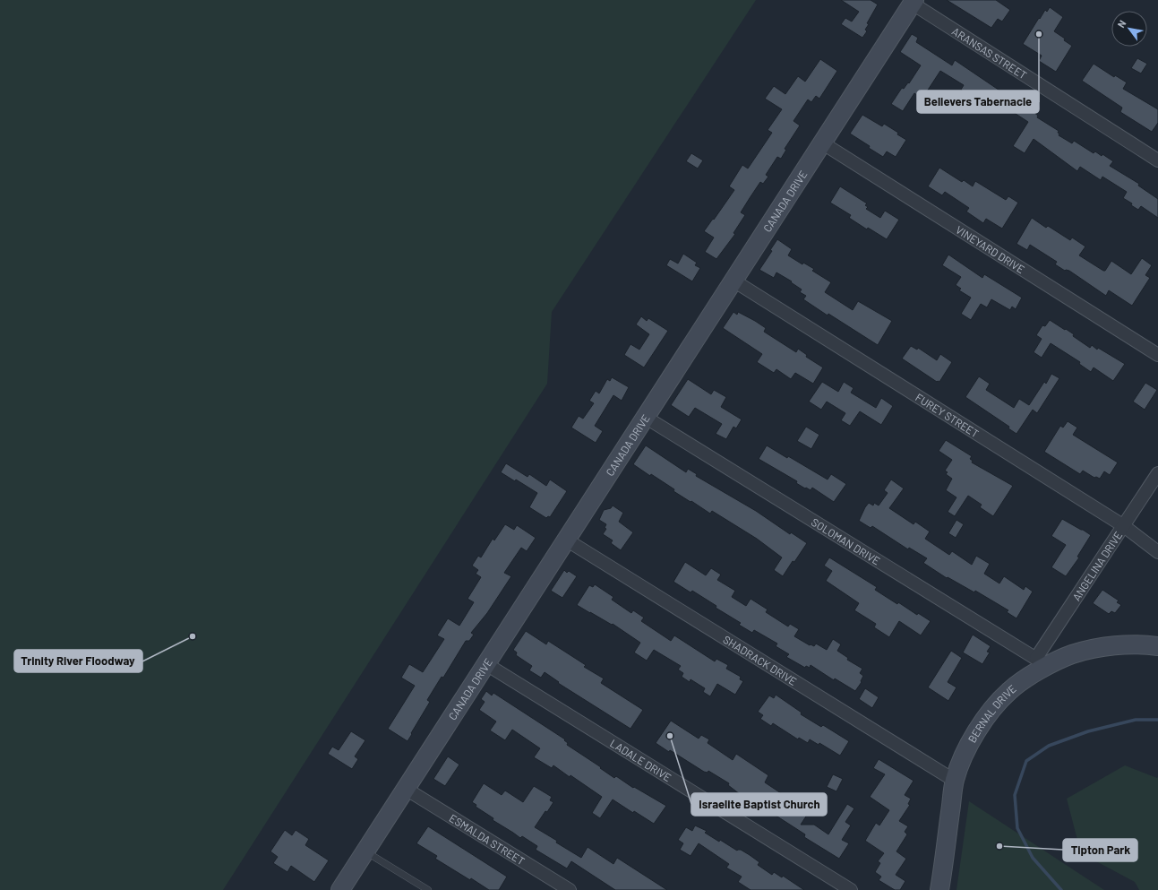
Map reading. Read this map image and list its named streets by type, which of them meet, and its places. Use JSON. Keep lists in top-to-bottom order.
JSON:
{
  "streets": {
    "street": [
      "ARANSAS STREET",
      "CANADA DRIVE",
      "VINEYARD DRIVE",
      "FUREY STREET",
      "SOLOMAN DRIVE",
      "ANGELINA DRIVE",
      "SHADRACK DRIVE",
      "BERNAL DRIVE",
      "LADALE DRIVE",
      "ESMALDA STREET"
    ]
  },
  "crossings": [
    ["ARANSAS STREET", "CANADA DRIVE"],
    ["CANADA DRIVE", "VINEYARD DRIVE"],
    ["CANADA DRIVE", "FUREY STREET"],
    ["CANADA DRIVE", "SOLOMAN DRIVE"],
    ["CANADA DRIVE", "SHADRACK DRIVE"],
    ["CANADA DRIVE", "LADALE DRIVE"],
    ["CANADA DRIVE", "ESMALDA STREET"],
    ["FUREY STREET", "ANGELINA DRIVE"],
    ["SOLOMAN DRIVE", "ANGELINA DRIVE"],
    ["SOLOMAN DRIVE", "BERNAL DRIVE"],
    ["ANGELINA DRIVE", "BERNAL DRIVE"],
    ["SHADRACK DRIVE", "BERNAL DRIVE"]
  ],
  "places": [
    "Believers Tabernacle",
    "Trinity River Floodway",
    "Israelite Baptist Church",
    "Tipton Park"
  ],
  "north": "top left"
}
